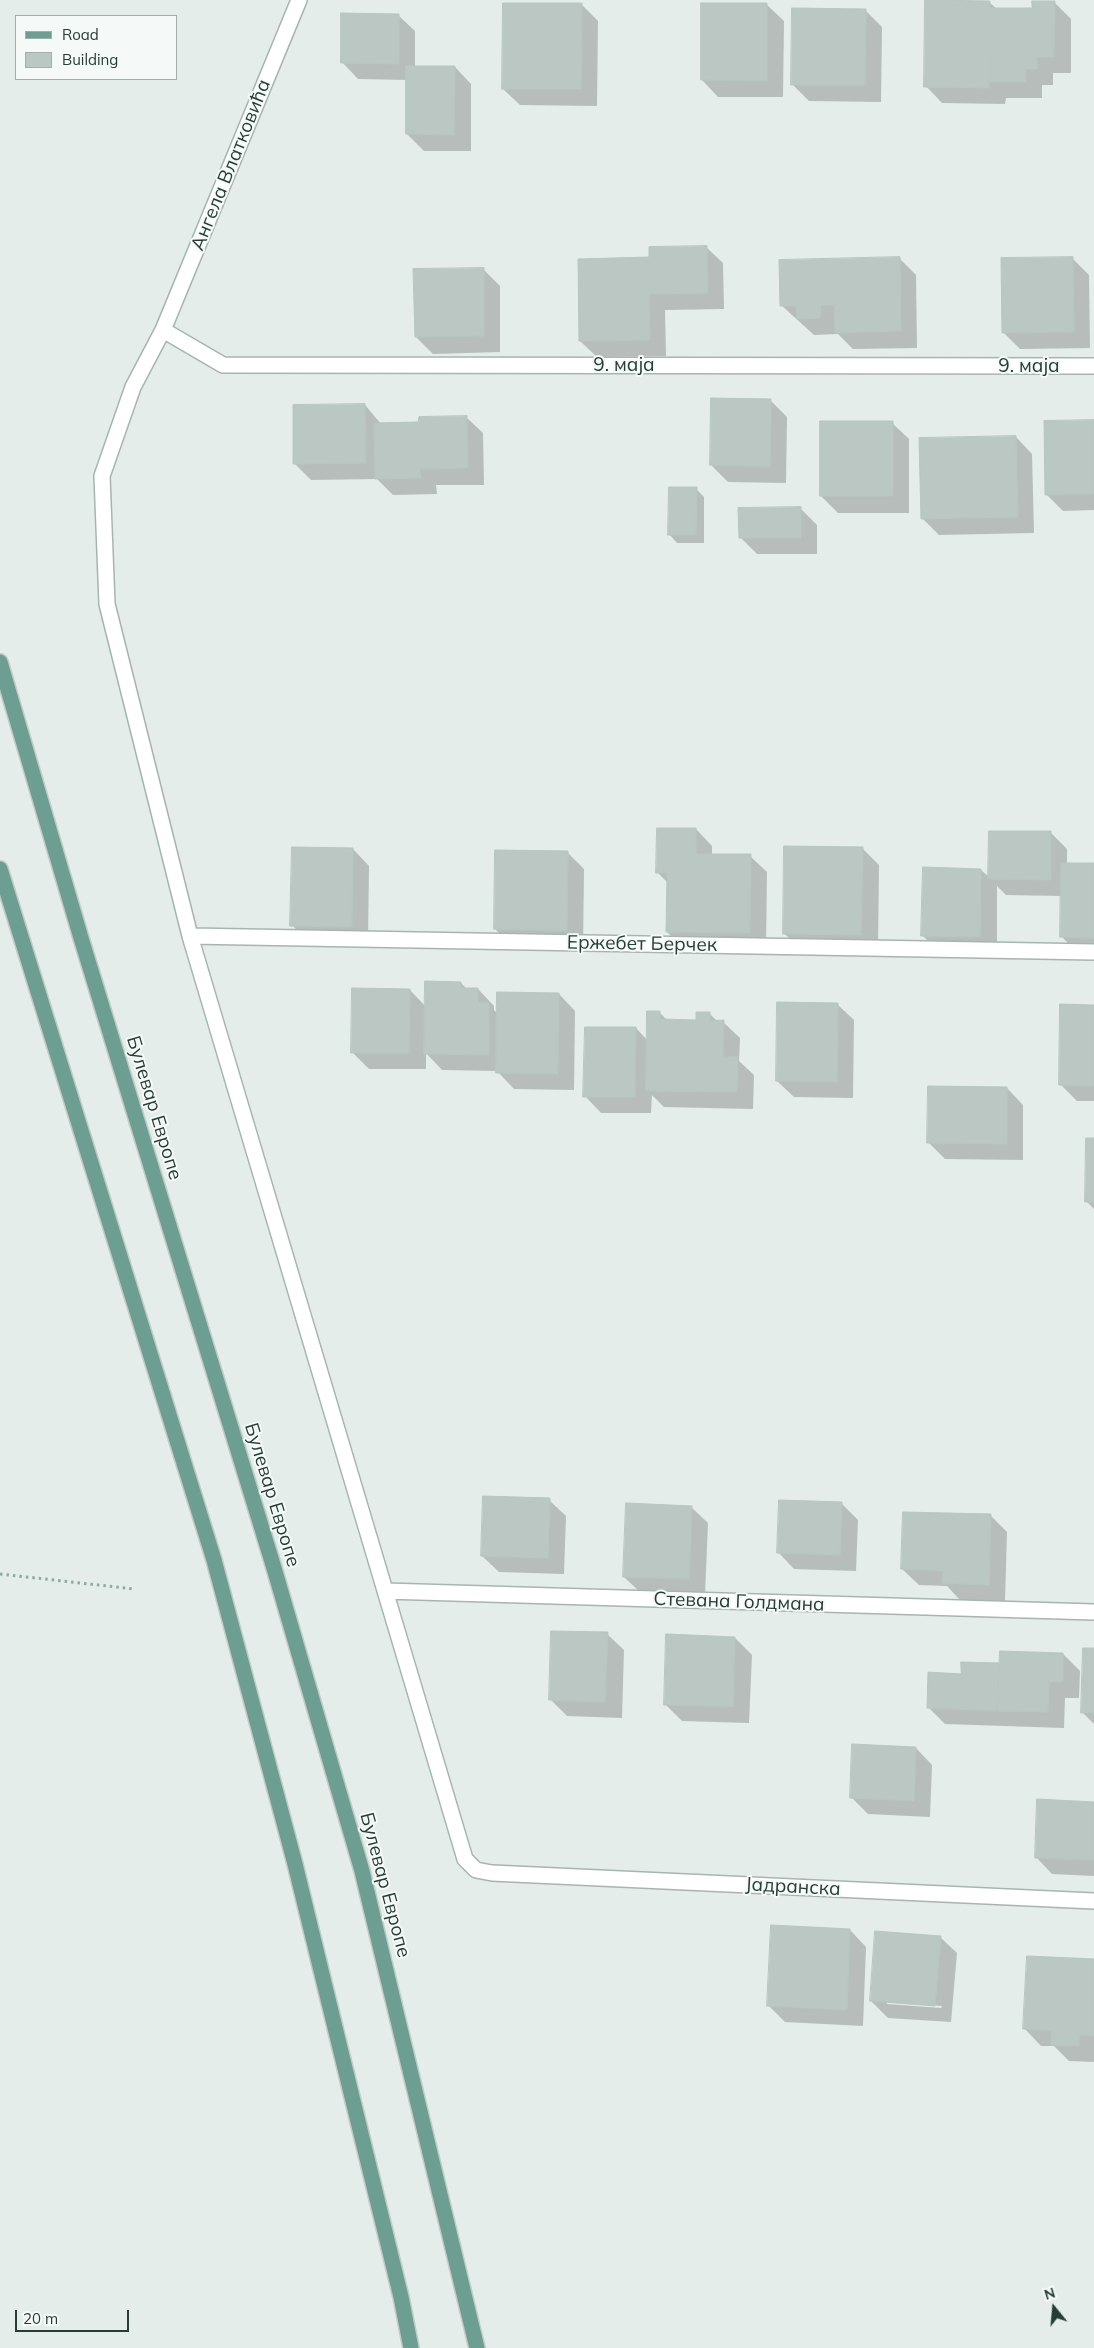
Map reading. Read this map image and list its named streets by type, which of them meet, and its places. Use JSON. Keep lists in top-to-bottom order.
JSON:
{
  "streets": {
    "main road": ["Булевар Европе"],
    "street": [
      "Ангела Влатковића",
      "9. маја",
      "Ержебет Берчек",
      "Стевана Голдмана",
      "Јадранска"
    ]
  },
  "crossings": [
    ["Ангела Влатковића", "9. маја"],
    ["Ангела Влатковића", "Ержебет Берчек"],
    ["Ангела Влатковића", "Јадранска"],
    ["Ержебет Берчек", "Јадранска"],
    ["Стевана Голдмана", "Јадранска"]
  ],
  "legend": ["Road", "Building"],
  "scale_bar": "20 m",
  "north": "top"
}
